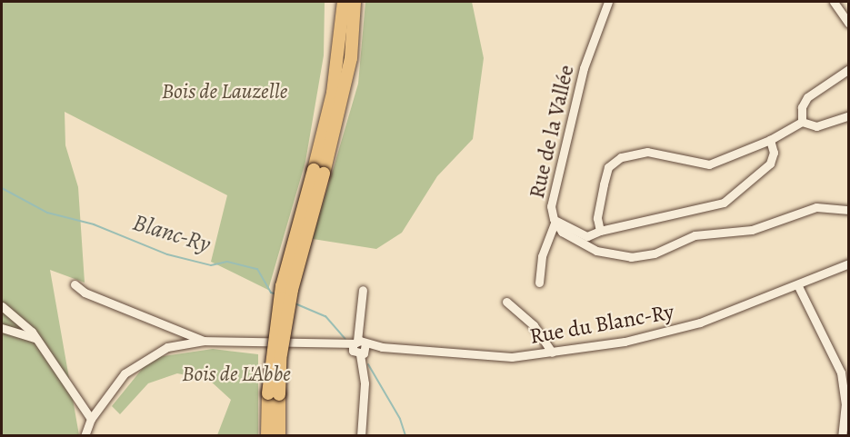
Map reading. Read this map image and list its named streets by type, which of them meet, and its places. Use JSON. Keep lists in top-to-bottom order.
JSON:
{
  "streets": {
    "street": ["Rue de la Vallée", "Rue du Blanc-Ry"]
  },
  "water": ["Blanc-Ry"],
  "parks": ["Bois de Lauzelle", "Bois de L'Abbe"]
}
